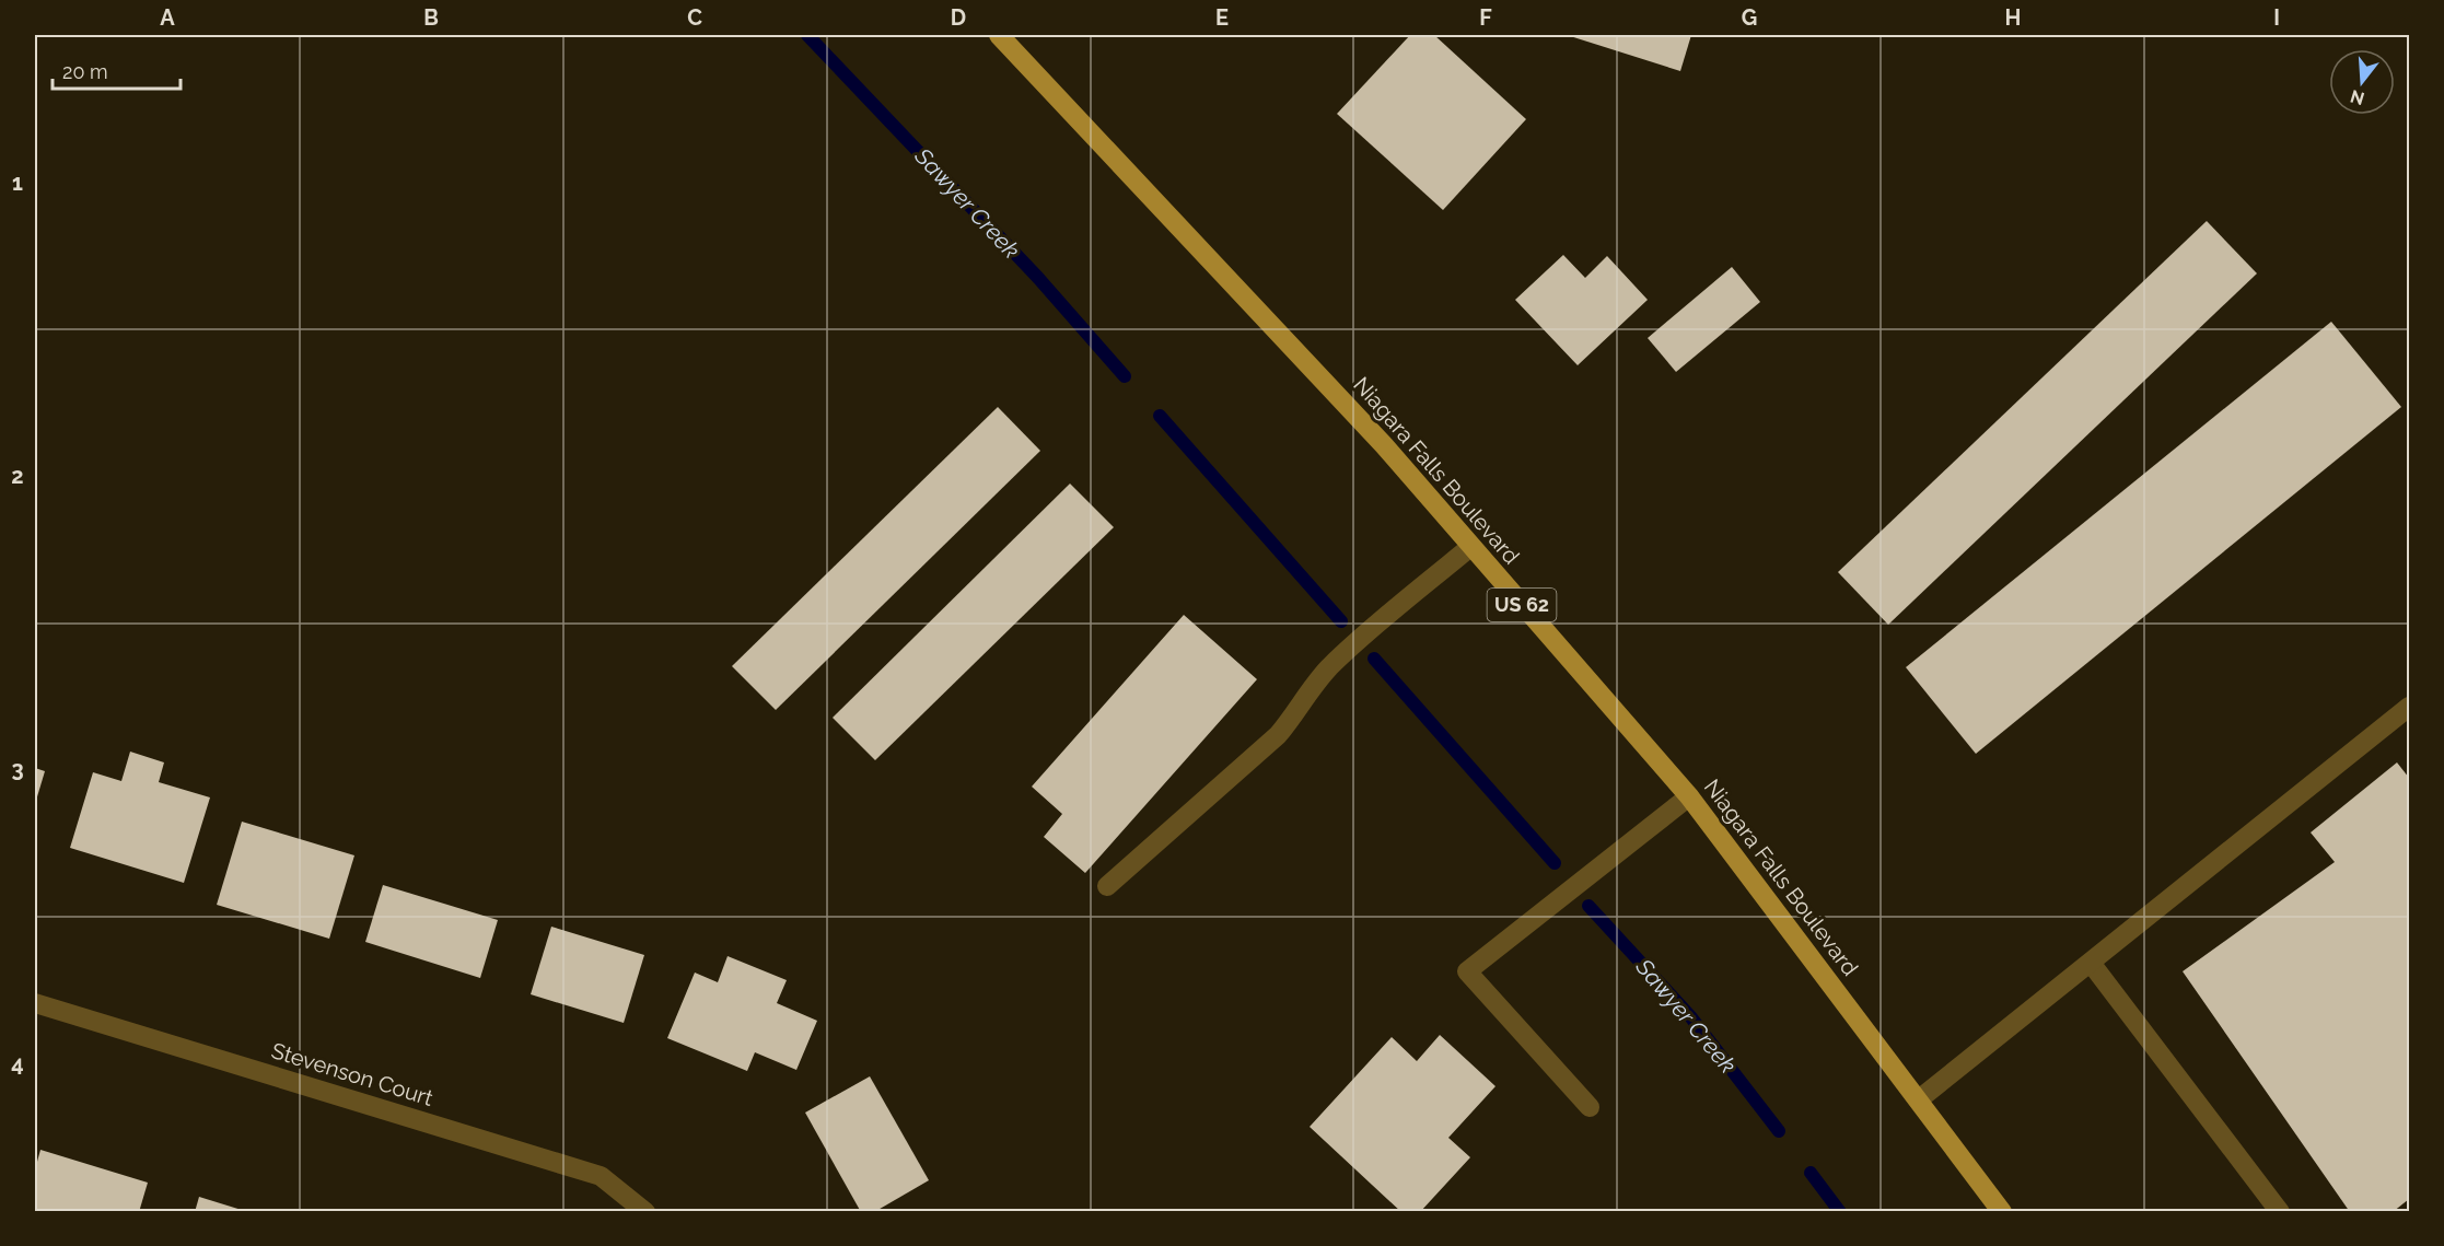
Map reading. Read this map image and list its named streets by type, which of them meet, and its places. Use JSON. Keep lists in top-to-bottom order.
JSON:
{
  "streets": {
    "main road": ["Niagara Falls Boulevard", "US 62"],
    "street": ["Stevenson Court"]
  },
  "water": ["Sawyer Creek"],
  "scale_bar": "20 m",
  "north": "bottom",
  "grid": {
    "columns": [
      "A",
      "B",
      "C",
      "D",
      "E",
      "F",
      "G",
      "H",
      "I"
    ],
    "rows": [
      "1",
      "2",
      "3",
      "4"
    ]
  }
}
